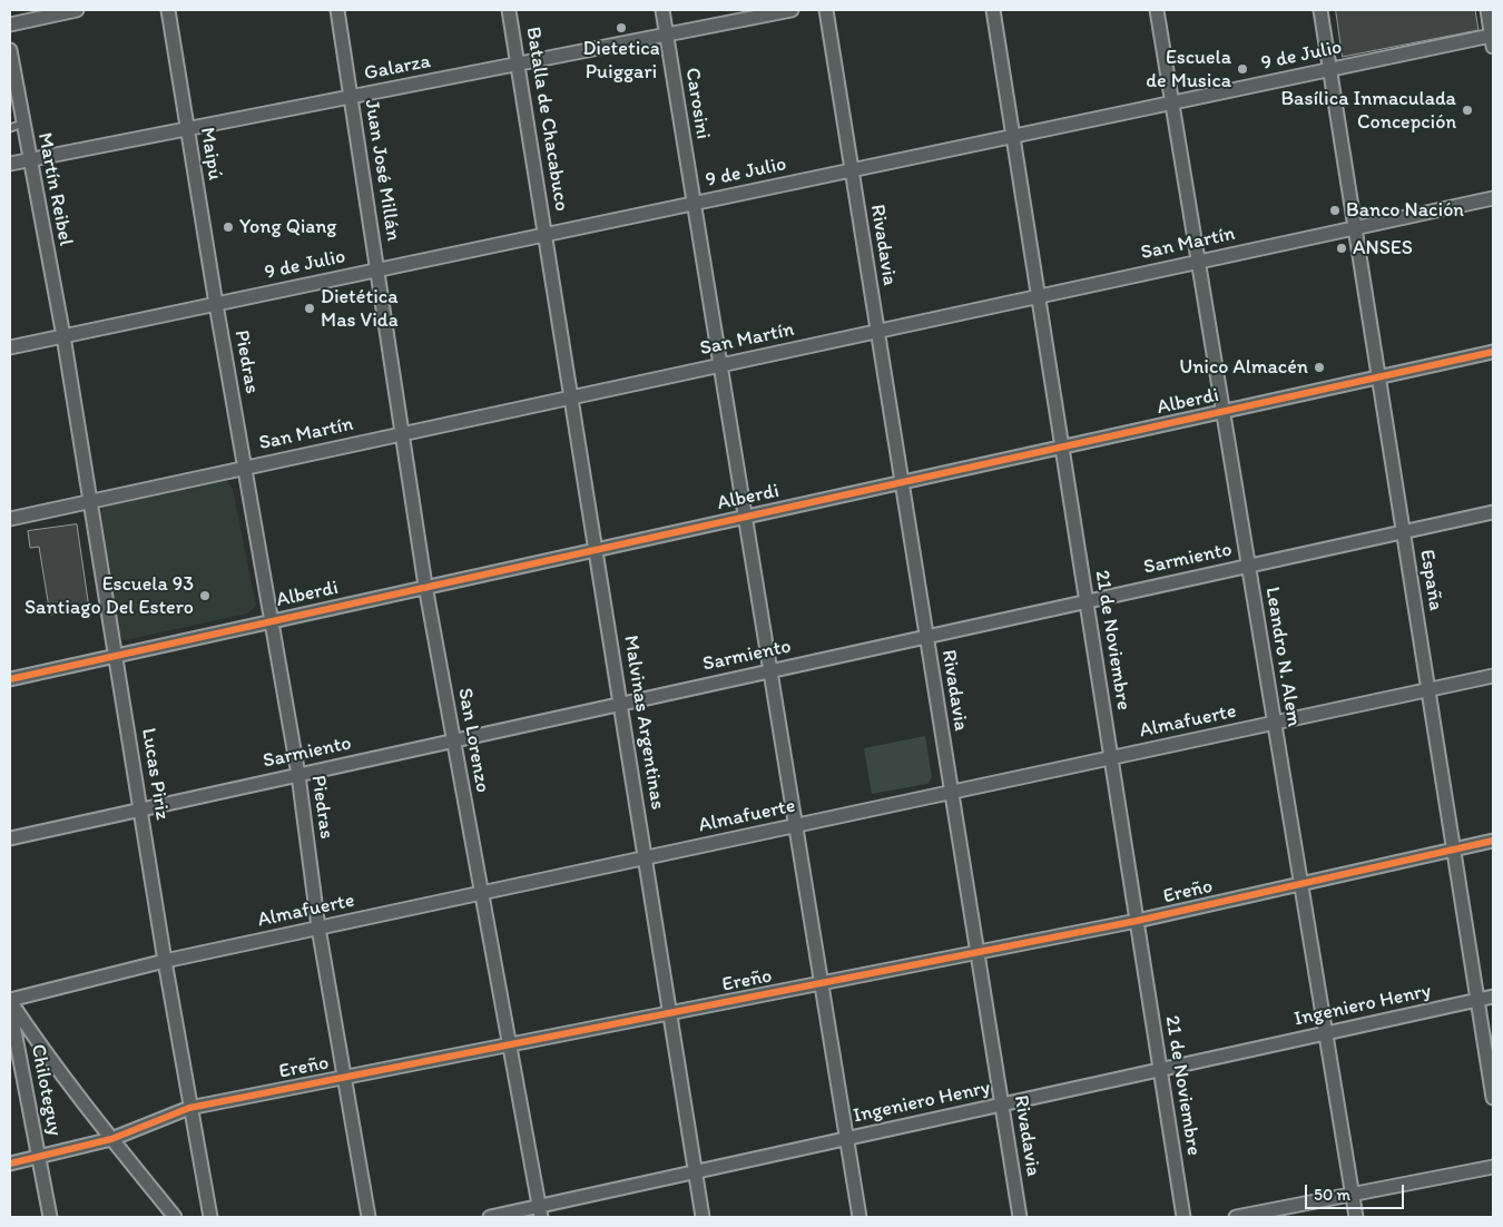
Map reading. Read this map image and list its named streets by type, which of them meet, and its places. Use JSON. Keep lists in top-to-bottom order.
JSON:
{
  "streets": {
    "street": [
      "9 de Julio",
      "Galarza",
      "Carosini",
      "Batalla de Chacabuco",
      "Maipú",
      "Juan José Millán",
      "Martín Reibel",
      "San Martín",
      "Rivadavia",
      "Piedras",
      "Alberdi",
      "Sarmiento",
      "España",
      "21 de Noviembre",
      "Leandro N. Alem",
      "Almafuerte",
      "Malvinas Argentinas",
      "San Lorenzo",
      "Lucas Piriz",
      "Ereño",
      "Ingeniero Henry",
      "Chiloteguy"
    ]
  },
  "crossings": [
    ["9 de Julio", "Carosini"],
    ["9 de Julio", "Batalla de Chacabuco"],
    ["9 de Julio", "Maipú"],
    ["9 de Julio", "Juan José Millán"],
    ["9 de Julio", "Martín Reibel"],
    ["9 de Julio", "Rivadavia"],
    ["9 de Julio", "Piedras"],
    ["9 de Julio", "España"],
    ["9 de Julio", "21 de Noviembre"],
    ["9 de Julio", "Leandro N. Alem"],
    ["9 de Julio", "Malvinas Argentinas"],
    ["9 de Julio", "San Lorenzo"],
    ["9 de Julio", "Lucas Piriz"],
    ["Galarza", "Carosini"],
    ["Galarza", "Batalla de Chacabuco"],
    ["Galarza", "Maipú"],
    ["Galarza", "Juan José Millán"],
    ["Galarza", "Martín Reibel"],
    ["Carosini", "San Martín"],
    ["Carosini", "Alberdi"],
    ["Carosini", "Sarmiento"],
    ["Carosini", "Almafuerte"],
    ["Carosini", "Ereño"],
    ["Carosini", "Ingeniero Henry"],
    ["Batalla de Chacabuco", "Malvinas Argentinas"],
    ["Maipú", "Piedras"],
    ["Juan José Millán", "San Lorenzo"],
    ["Martín Reibel", "Lucas Piriz"],
    ["San Martín", "Rivadavia"],
    ["San Martín", "Piedras"],
    ["San Martín", "España"],
    ["San Martín", "21 de Noviembre"],
    ["San Martín", "Leandro N. Alem"],
    ["San Martín", "Malvinas Argentinas"],
    ["San Martín", "San Lorenzo"],
    ["San Martín", "Lucas Piriz"],
    ["Rivadavia", "Alberdi"],
    ["Rivadavia", "Sarmiento"],
    ["Rivadavia", "Almafuerte"],
    ["Rivadavia", "Ereño"],
    ["Rivadavia", "Ingeniero Henry"],
    ["Piedras", "Alberdi"],
    ["Piedras", "Sarmiento"],
    ["Piedras", "Almafuerte"],
    ["Piedras", "Ereño"],
    ["Alberdi", "España"],
    ["Alberdi", "21 de Noviembre"],
    ["Alberdi", "Leandro N. Alem"],
    ["Alberdi", "Malvinas Argentinas"],
    ["Alberdi", "San Lorenzo"],
    ["Alberdi", "Lucas Piriz"],
    ["Sarmiento", "España"],
    ["Sarmiento", "21 de Noviembre"],
    ["Sarmiento", "Leandro N. Alem"],
    ["Sarmiento", "Malvinas Argentinas"],
    ["Sarmiento", "San Lorenzo"],
    ["Sarmiento", "Lucas Piriz"],
    ["España", "Almafuerte"],
    ["España", "Ereño"],
    ["España", "Ingeniero Henry"],
    ["21 de Noviembre", "Almafuerte"],
    ["21 de Noviembre", "Ereño"],
    ["21 de Noviembre", "Ingeniero Henry"],
    ["Leandro N. Alem", "Almafuerte"],
    ["Leandro N. Alem", "Ereño"],
    ["Leandro N. Alem", "Ingeniero Henry"],
    ["Almafuerte", "Malvinas Argentinas"],
    ["Almafuerte", "San Lorenzo"],
    ["Almafuerte", "Lucas Piriz"],
    ["Almafuerte", "Chiloteguy"],
    ["Malvinas Argentinas", "Ereño"],
    ["Malvinas Argentinas", "Ingeniero Henry"],
    ["San Lorenzo", "Ereño"],
    ["San Lorenzo", "Ingeniero Henry"],
    ["Lucas Piriz", "Ereño"],
    ["Ereño", "Chiloteguy"]
  ],
  "places": [
    "Dietetica Puiggari",
    "Escuela de Musica",
    "Basílica Inmaculada Concepción",
    "Banco Nación",
    "Yong Qiang",
    "ANSES",
    "Dietética Mas Vida",
    "Unico Almacén",
    "Escuela 93 Santiago Del Estero"
  ],
  "scale_bar": "50 m"
}
